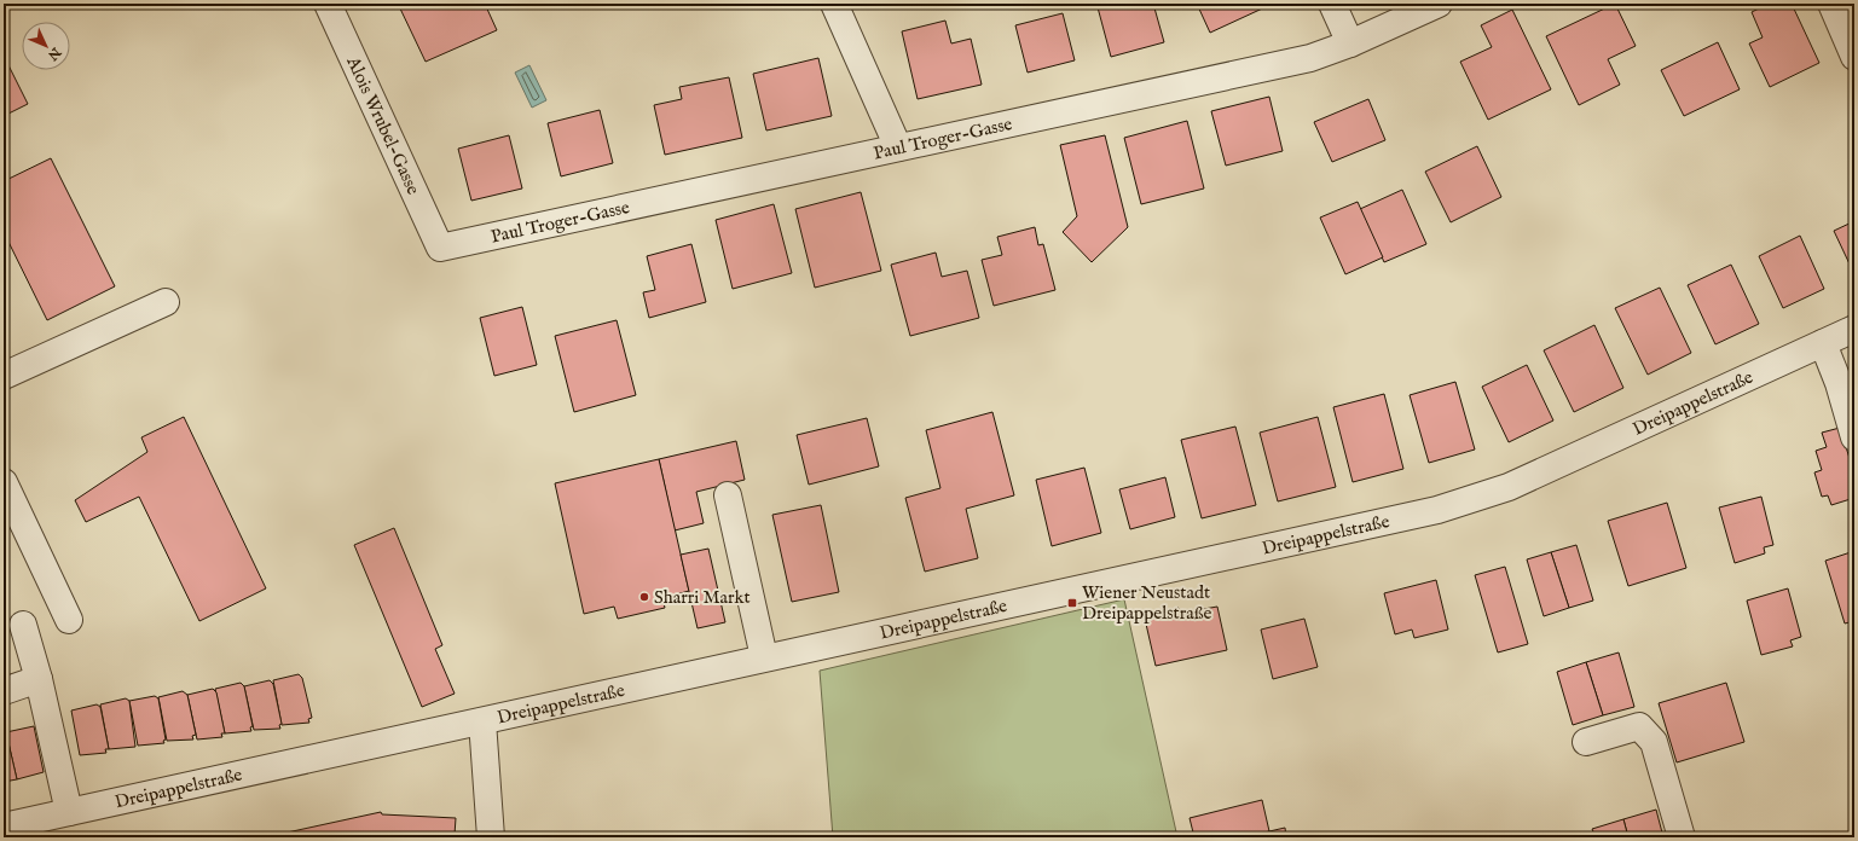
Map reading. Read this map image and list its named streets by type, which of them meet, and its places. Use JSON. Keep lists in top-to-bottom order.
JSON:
{
  "streets": {
    "street": ["Alois Wrubel-Gasse", "Paul Troger-Gasse", "Dreipappelstraße"]
  },
  "crossings": [
    ["Alois Wrubel-Gasse", "Paul Troger-Gasse"]
  ],
  "places": {
    "other": ["Sharri Markt"],
    "transit": ["Wiener Neustadt Dreipappelstraße"]
  },
  "north": "bottom right"
}
